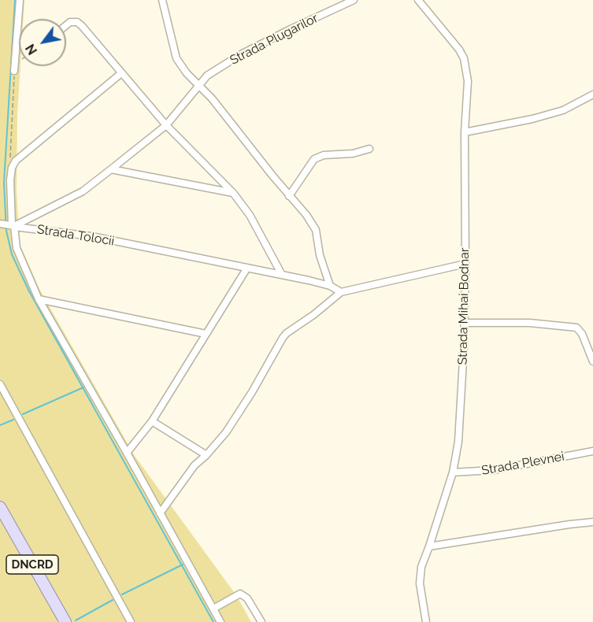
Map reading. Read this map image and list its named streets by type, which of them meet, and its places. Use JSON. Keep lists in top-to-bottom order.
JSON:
{
  "streets": {
    "main road": ["DNCRD"],
    "street": [
      "Strada Plugarilor",
      "Strada Tolocii",
      "Strada Mihai Bodnar",
      "Strada Plevnei"
    ]
  },
  "crossings": [
    ["Strada Plugarilor", "Strada Tolocii"],
    ["Strada Mihai Bodnar", "Strada Plevnei"]
  ],
  "north": "bottom left"
}
